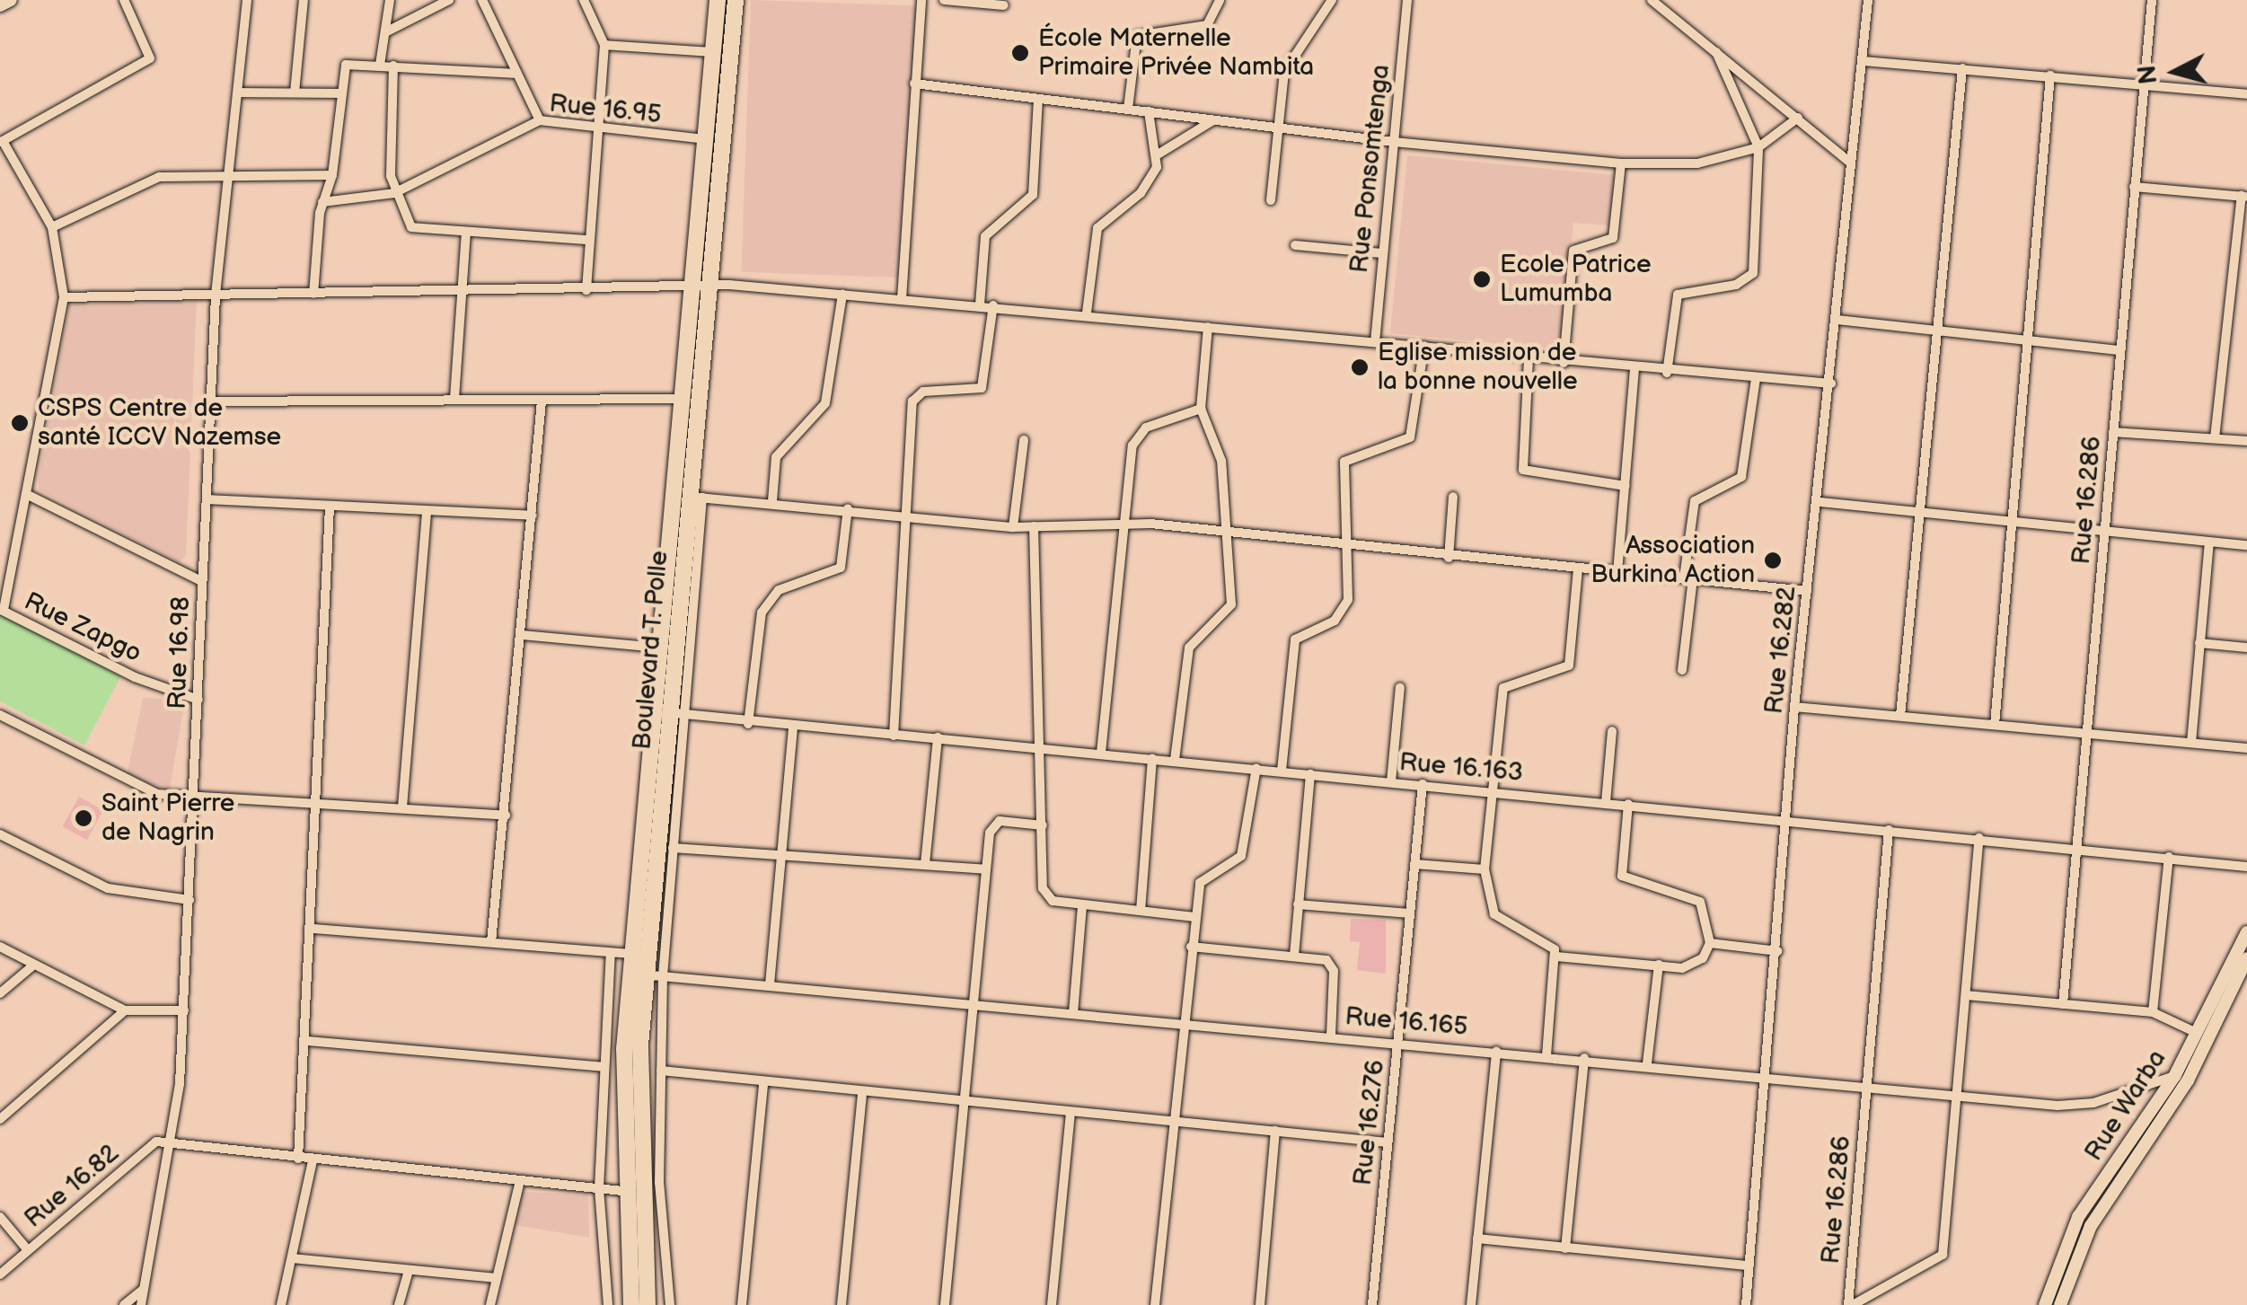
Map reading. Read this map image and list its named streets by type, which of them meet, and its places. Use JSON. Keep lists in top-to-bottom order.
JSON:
{
  "streets": {
    "highway": ["Boulevard T. Polle"],
    "main road": ["Rue Warba"],
    "street": [
      "Rue 16.95",
      "Rue Ponsomtenga",
      "Rue 16.286",
      "Rue Zapgo",
      "Rue 16.282",
      "Rue 16.98",
      "Rue 16.163",
      "Rue 16.165",
      "Rue 16.276",
      "Rue 16.82"
    ]
  },
  "crossings": [
    ["Rue 16.95", "Boulevard T. Polle"],
    ["Rue 16.286", "Rue 16.163"],
    ["Rue 16.286", "Rue 16.165"],
    ["Rue Zapgo", "Rue 16.98"],
    ["Boulevard T. Polle", "Rue 16.163"],
    ["Boulevard T. Polle", "Rue 16.165"],
    ["Rue 16.282", "Rue 16.163"],
    ["Rue 16.282", "Rue 16.165"],
    ["Rue 16.98", "Rue 16.82"],
    ["Rue 16.163", "Rue 16.276"],
    ["Rue 16.165", "Rue Warba"],
    ["Rue 16.165", "Rue 16.276"]
  ],
  "places": [
    "École Maternelle Primaire Privée Nambita",
    "Ecole Patrice Lumumba",
    "Eglise mission de la bonne nouvelle",
    "CSPS Centre de santé ICCV Nazemse",
    "Association Burkina Action",
    "Saint Pierre de Nagrin"
  ],
  "north": "left"
}
